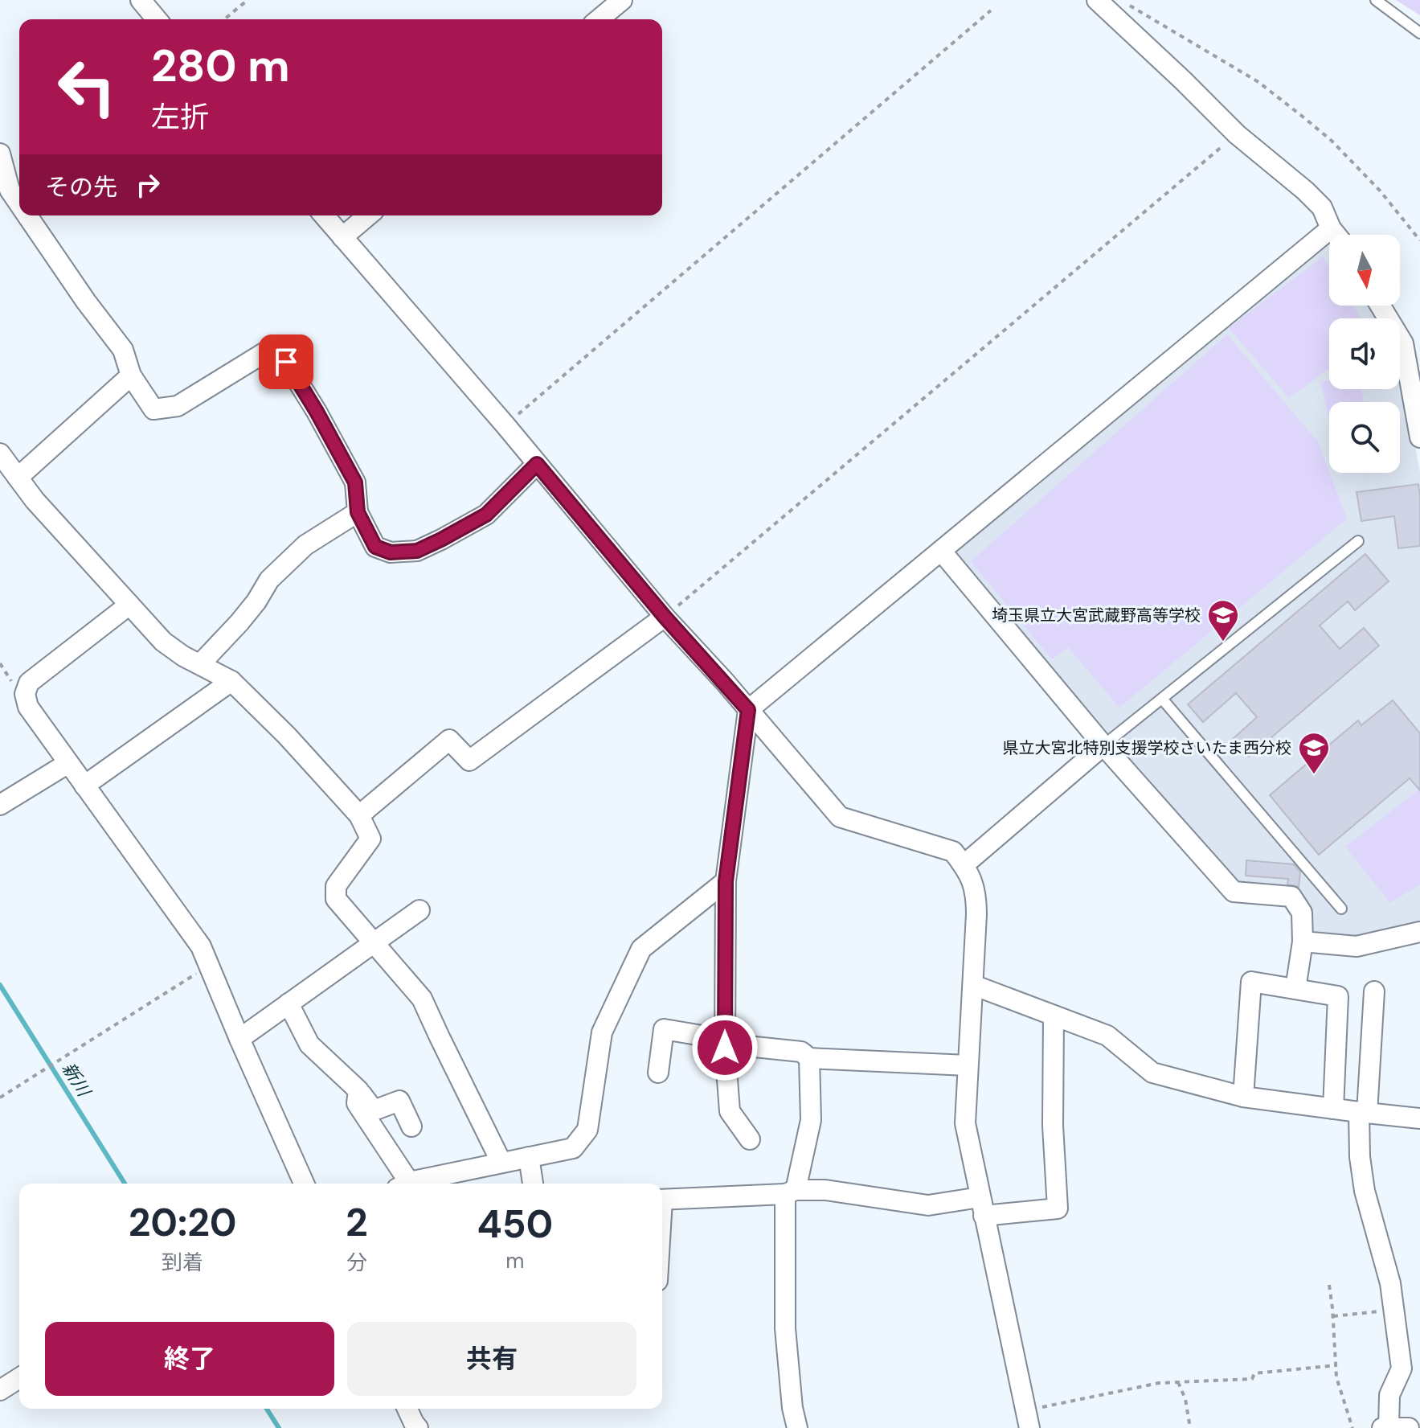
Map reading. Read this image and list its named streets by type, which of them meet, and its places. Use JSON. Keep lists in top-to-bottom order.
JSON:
{
  "water": ["新川"],
  "places": {
    "school or university": ["埼玉県立大宮武蔵野高等学校", "県立大宮北特別支援学校さいたま西分校"]
  },
  "north": "bottom",
  "page": {
    "turn": ["280 m", "左折"],
    "then": "その先",
    "eta": [
      "20:20",
      "到着",
      "2",
      "分",
      "450",
      "m"
    ],
    "buttons": ["終了", "共有"]
  }
}
